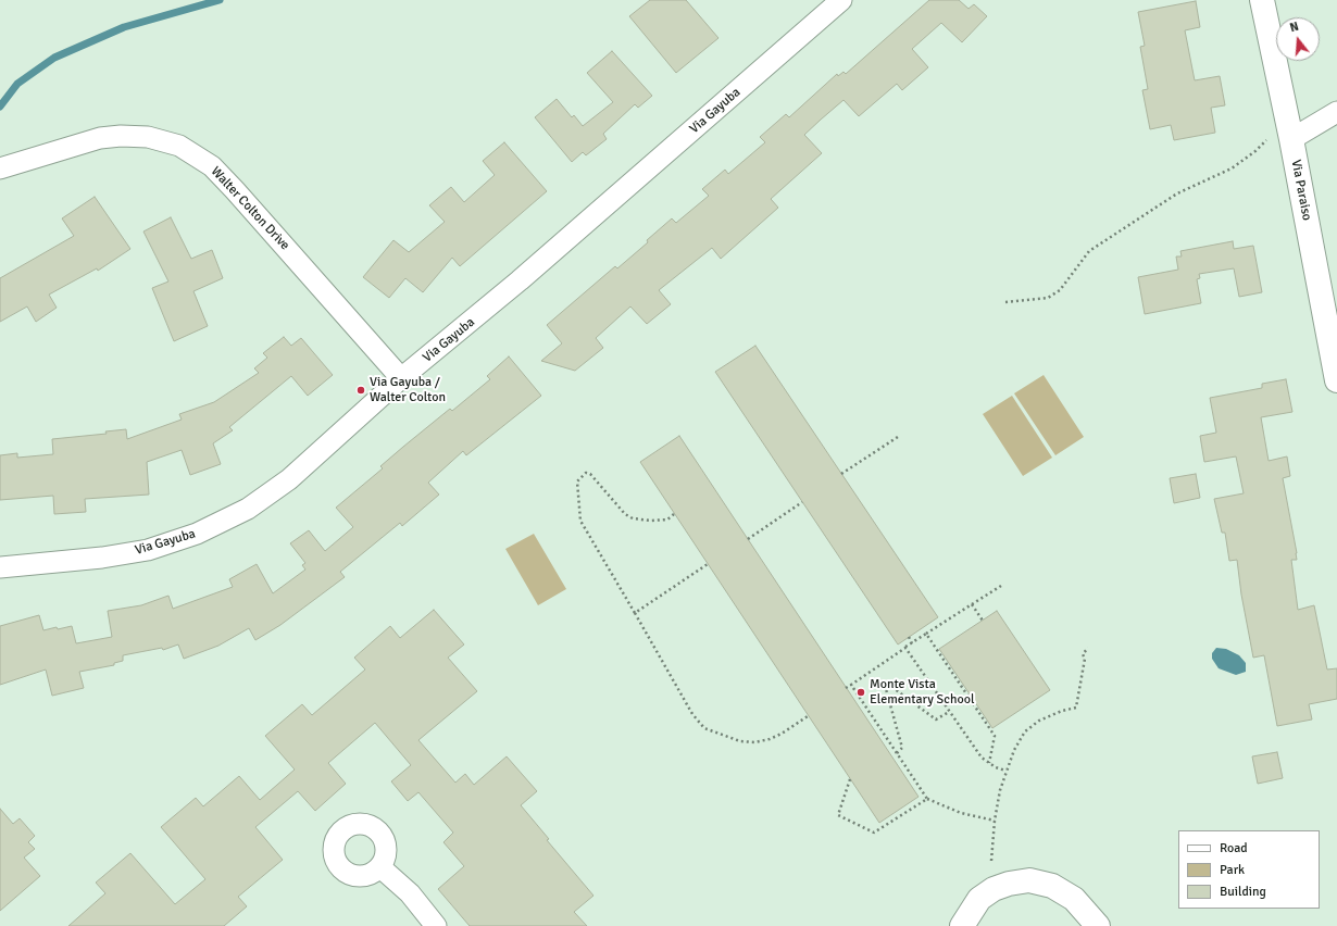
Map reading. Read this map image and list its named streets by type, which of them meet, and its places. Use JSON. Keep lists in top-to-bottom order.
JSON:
{
  "streets": {
    "street": ["Via Gayuba", "Via Paraiso", "Walter Colton Drive"]
  },
  "crossings": [
    ["Via Gayuba", "Walter Colton Drive"]
  ],
  "places": ["Via Gayuba / Walter Colton", "Monte Vista Elementary School"],
  "legend": ["Road", "Park", "Building"],
  "north": "top"
}
